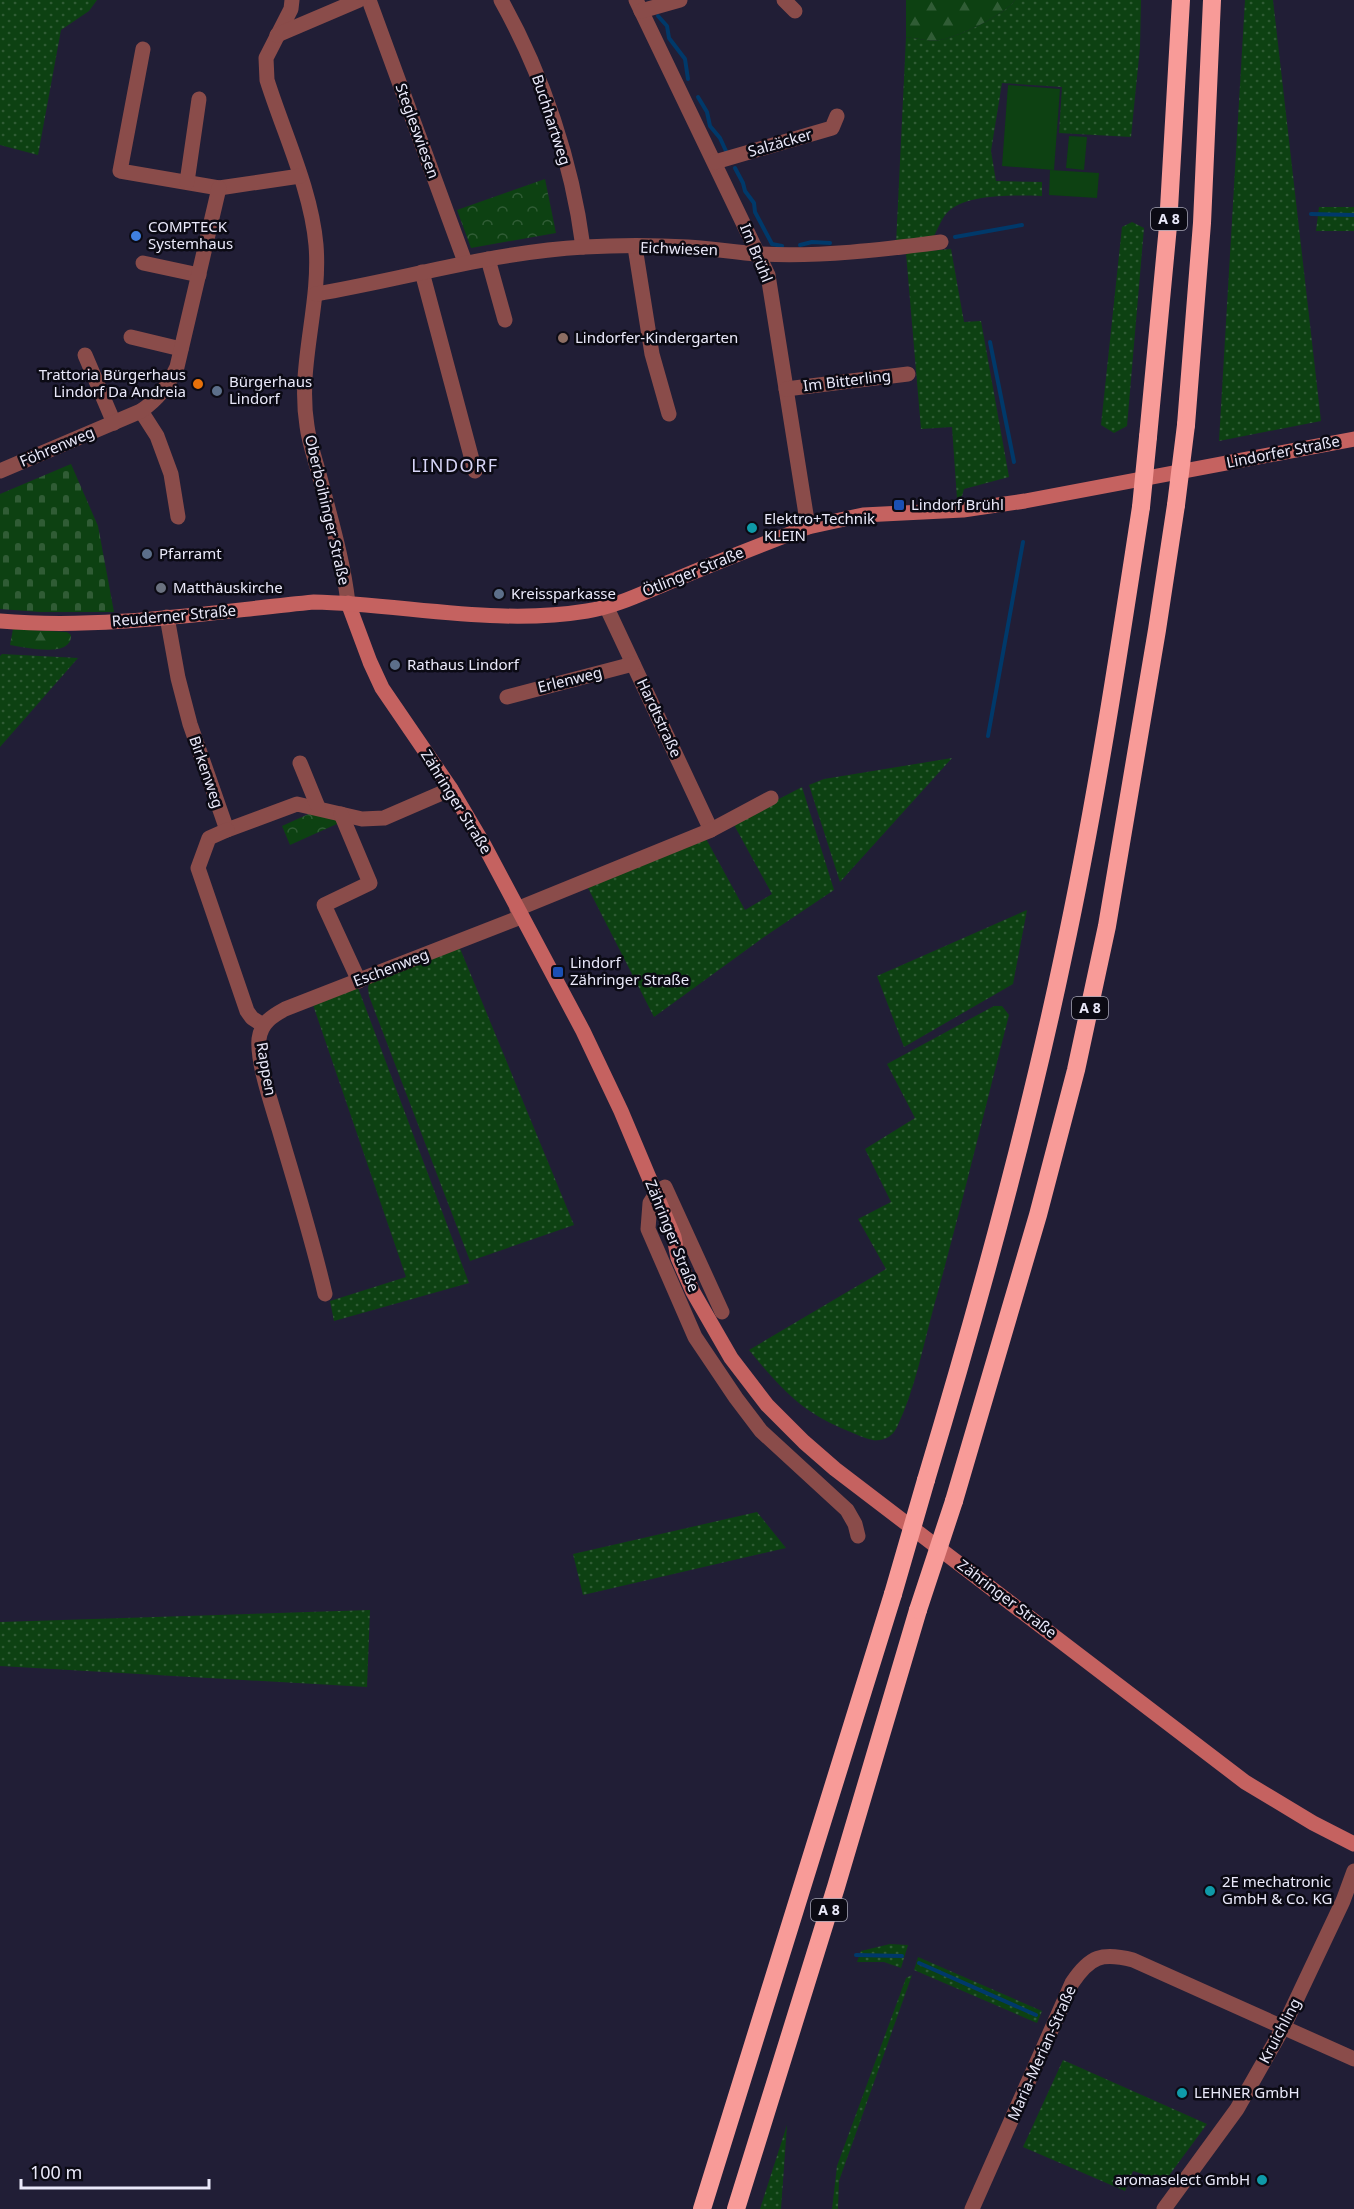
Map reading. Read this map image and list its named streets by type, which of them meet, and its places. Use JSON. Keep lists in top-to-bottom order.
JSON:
{
  "streets": {
    "highway": ["A 8"],
    "street": [
      "Buchhartweg",
      "Stegleswiesen",
      "Salzäcker",
      "Eichwiesen",
      "Im Brühl",
      "Im Bitterling",
      "Föhrenweg",
      "Lindorfer Straße",
      "Oberboihinger Straße",
      "Ötlinger Straße",
      "Reuderner Straße",
      "Erlenweg",
      "Hardtstraße",
      "Birkenweg",
      "Zähringer Straße",
      "Eschenweg",
      "Rappen",
      "Kruichling",
      "Maria-Merian-Straße"
    ]
  },
  "crossings": [
    ["Buchhartweg", "Eichwiesen"],
    ["Stegleswiesen", "Eichwiesen"],
    ["Salzäcker", "Im Brühl"],
    ["Eichwiesen", "Im Brühl"],
    ["Eichwiesen", "Oberboihinger Straße"],
    ["Im Brühl", "Im Bitterling"],
    ["Im Brühl", "Ötlinger Straße"],
    ["Lindorfer Straße", "Ötlinger Straße"],
    ["Oberboihinger Straße", "Ötlinger Straße"],
    ["Oberboihinger Straße", "Reuderner Straße"],
    ["Oberboihinger Straße", "Zähringer Straße"],
    ["Ötlinger Straße", "Reuderner Straße"],
    ["Ötlinger Straße", "Hardtstraße"],
    ["Ötlinger Straße", "Zähringer Straße"],
    ["Reuderner Straße", "Birkenweg"],
    ["Reuderner Straße", "Zähringer Straße"],
    ["Erlenweg", "Hardtstraße"],
    ["Birkenweg", "Rappen"],
    ["Zähringer Straße", "Eschenweg"],
    ["Eschenweg", "Rappen"],
    ["Kruichling", "Maria-Merian-Straße"]
  ],
  "districts": ["LINDORF"],
  "places": {
    "other": [
      "COMPTECK Systemhaus",
      "Lindorfer-Kindergarten",
      "Trattoria Bürgerhaus Lindorf Da Andreia",
      "Bürgerhaus Lindorf",
      "Elektro+Technik KLEIN",
      "Pfarramt",
      "Matthäuskirche",
      "Kreissparkasse",
      "Rathaus Lindorf",
      "2E mechatronic GmbH & Co. KG",
      "LEHNER GmbH",
      "aromaselect GmbH"
    ],
    "transit": ["Lindorf Brühl", "Lindorf Zähringer Straße"]
  },
  "scale_bar": "100 m"
}
